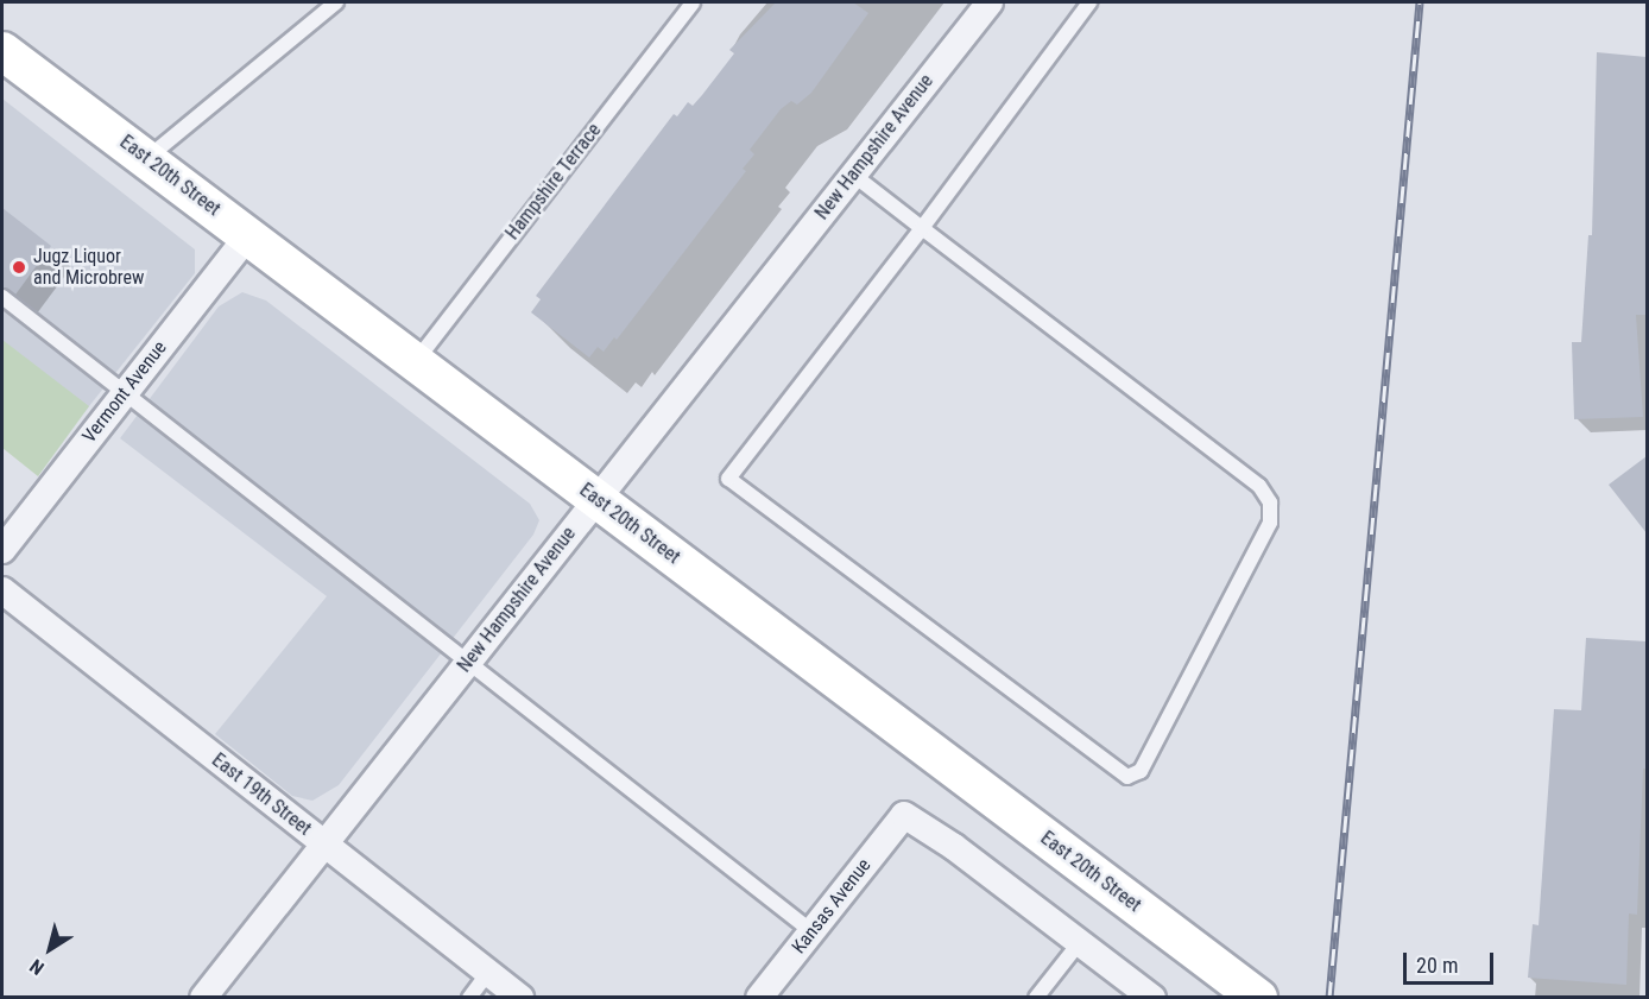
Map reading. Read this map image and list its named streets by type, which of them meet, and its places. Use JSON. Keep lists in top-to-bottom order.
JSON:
{
  "streets": {
    "main road": ["East 20th Street"],
    "street": [
      "New Hampshire Avenue",
      "Vermont Avenue",
      "East 19th Street",
      "Kansas Avenue"
    ],
    "lane": ["Hampshire Terrace"]
  },
  "crossings": [
    ["New Hampshire Avenue", "East 20th Street"],
    ["New Hampshire Avenue", "East 19th Street"],
    ["East 20th Street", "Hampshire Terrace"],
    ["East 20th Street", "Vermont Avenue"]
  ],
  "places": ["Jugz Liquor and Microbrew"],
  "scale_bar": "20 m",
  "north": "bottom left"
}
